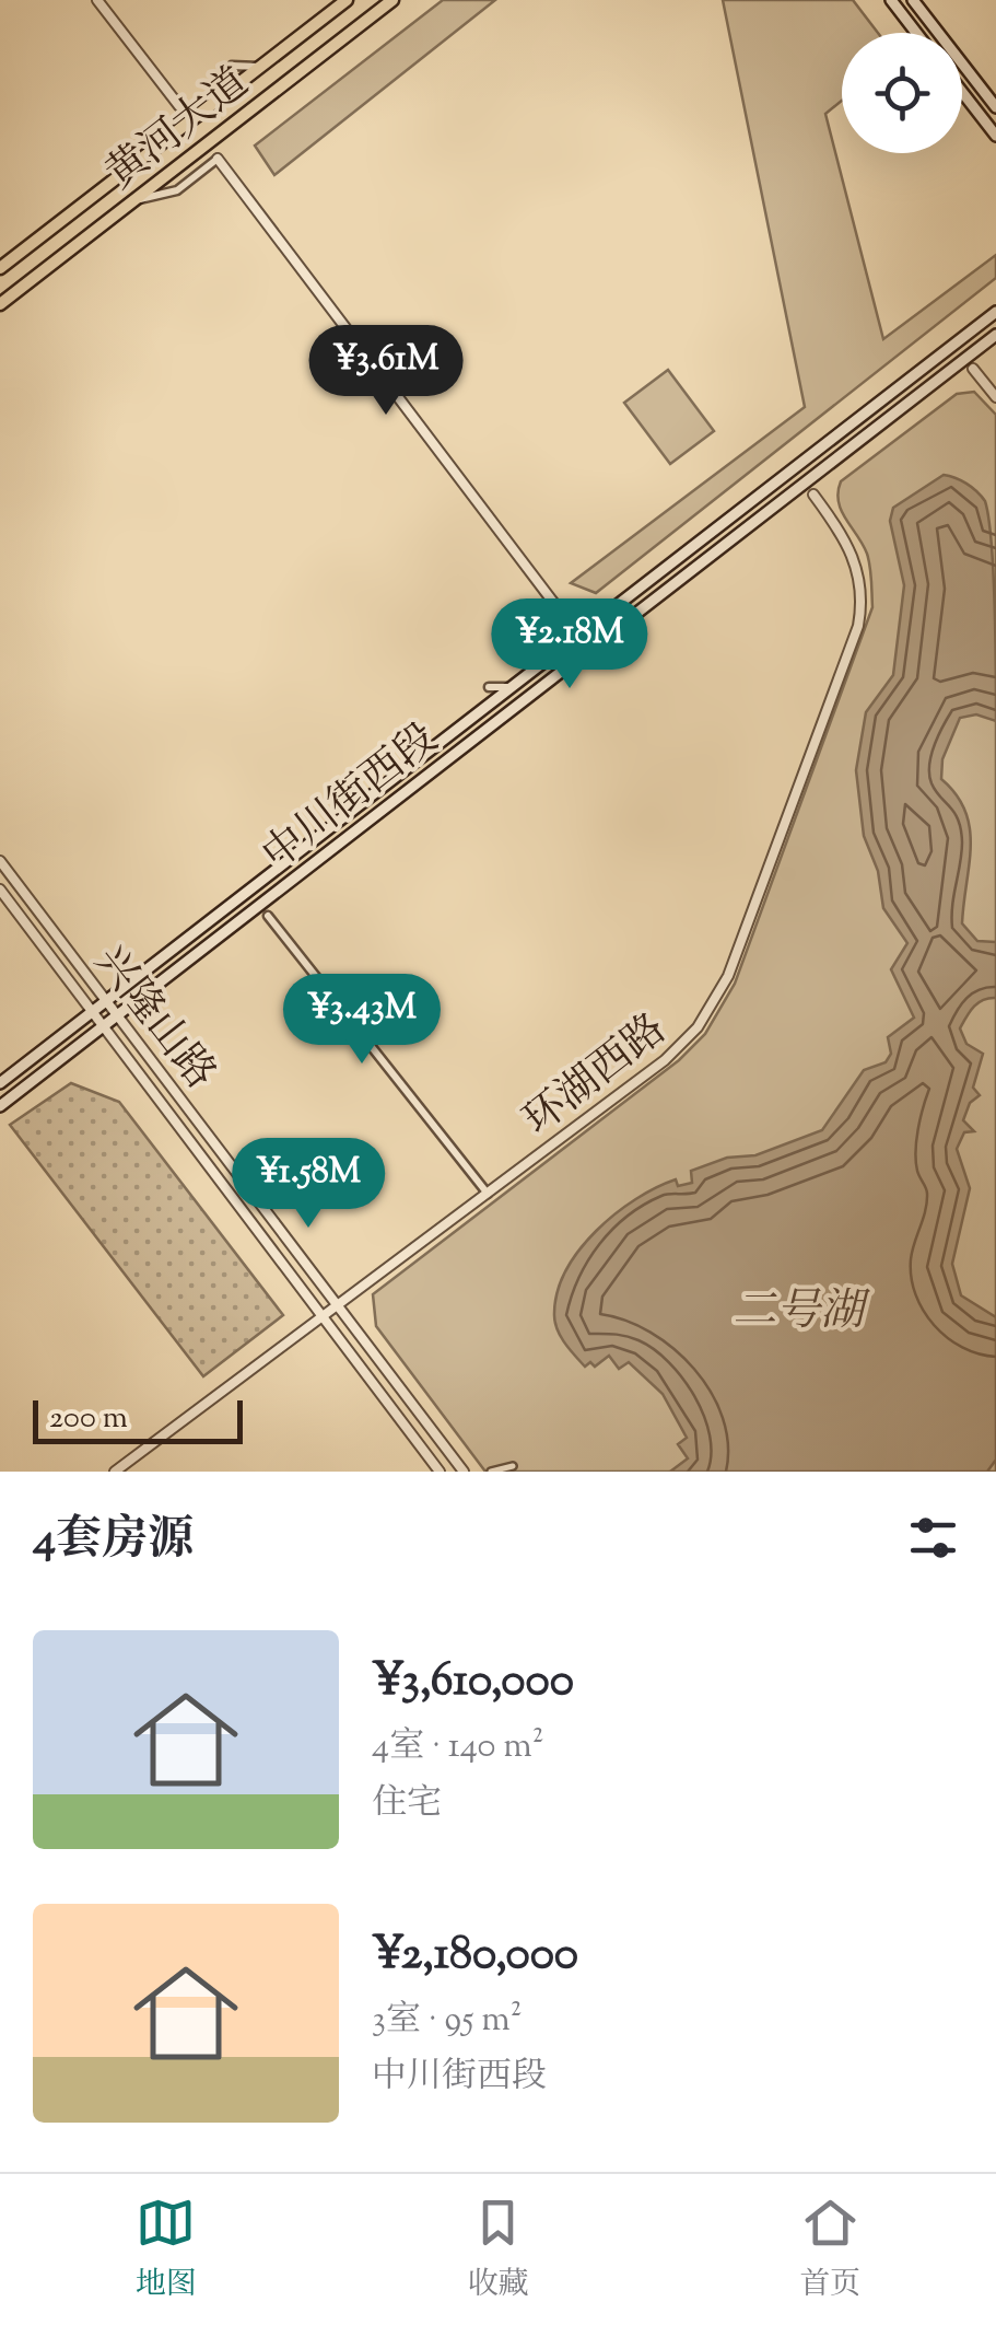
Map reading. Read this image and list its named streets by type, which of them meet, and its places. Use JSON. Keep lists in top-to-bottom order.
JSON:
{
  "streets": {
    "main road": ["黄河大道", "中川街西段"],
    "street": ["兴隆山路", "环湖西路"]
  },
  "crossings": [
    ["中川街西段", "兴隆山路"],
    ["兴隆山路", "环湖西路"]
  ],
  "water": ["二号湖"],
  "scale_bar": "200 m",
  "page": {
    "price": [
      "¥3.61M",
      "¥2.18M",
      "¥3.43M",
      "¥1.58M"
    ],
    "scale": "200 m",
    "heading": "4套房源",
    "list": [
      {
        "name": "¥3,610,000",
        "note": "4室 · 140 m² · 住宅"
      },
      {
        "name": "¥2,180,000",
        "note": "3室 · 95 m² · 中川街西段"
      }
    ],
    "tabs": ["地图", "收藏", "首页"]
  }
}
